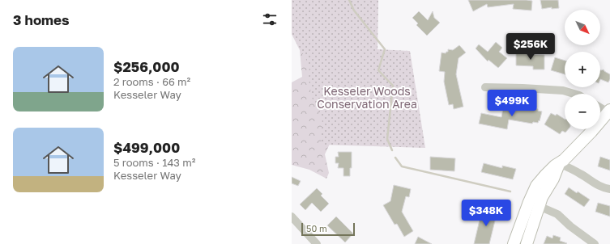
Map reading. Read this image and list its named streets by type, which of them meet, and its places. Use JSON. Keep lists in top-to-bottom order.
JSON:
{
  "parks": ["Kesseler Woods Conservation Area"],
  "scale_bar": "50 m",
  "north": "bottom right",
  "page": {
    "heading": "3 homes",
    "map_buttons": ["+", "−"],
    "price": ["$256K", "$499K", "$348K"],
    "list": [
      {
        "name": "$256,000",
        "note": "2 rooms · 66 m² · Kesseler Way"
      },
      {
        "name": "$499,000",
        "note": "5 rooms · 143 m² · Kesseler Way"
      }
    ],
    "scale": "50 m"
  }
}
